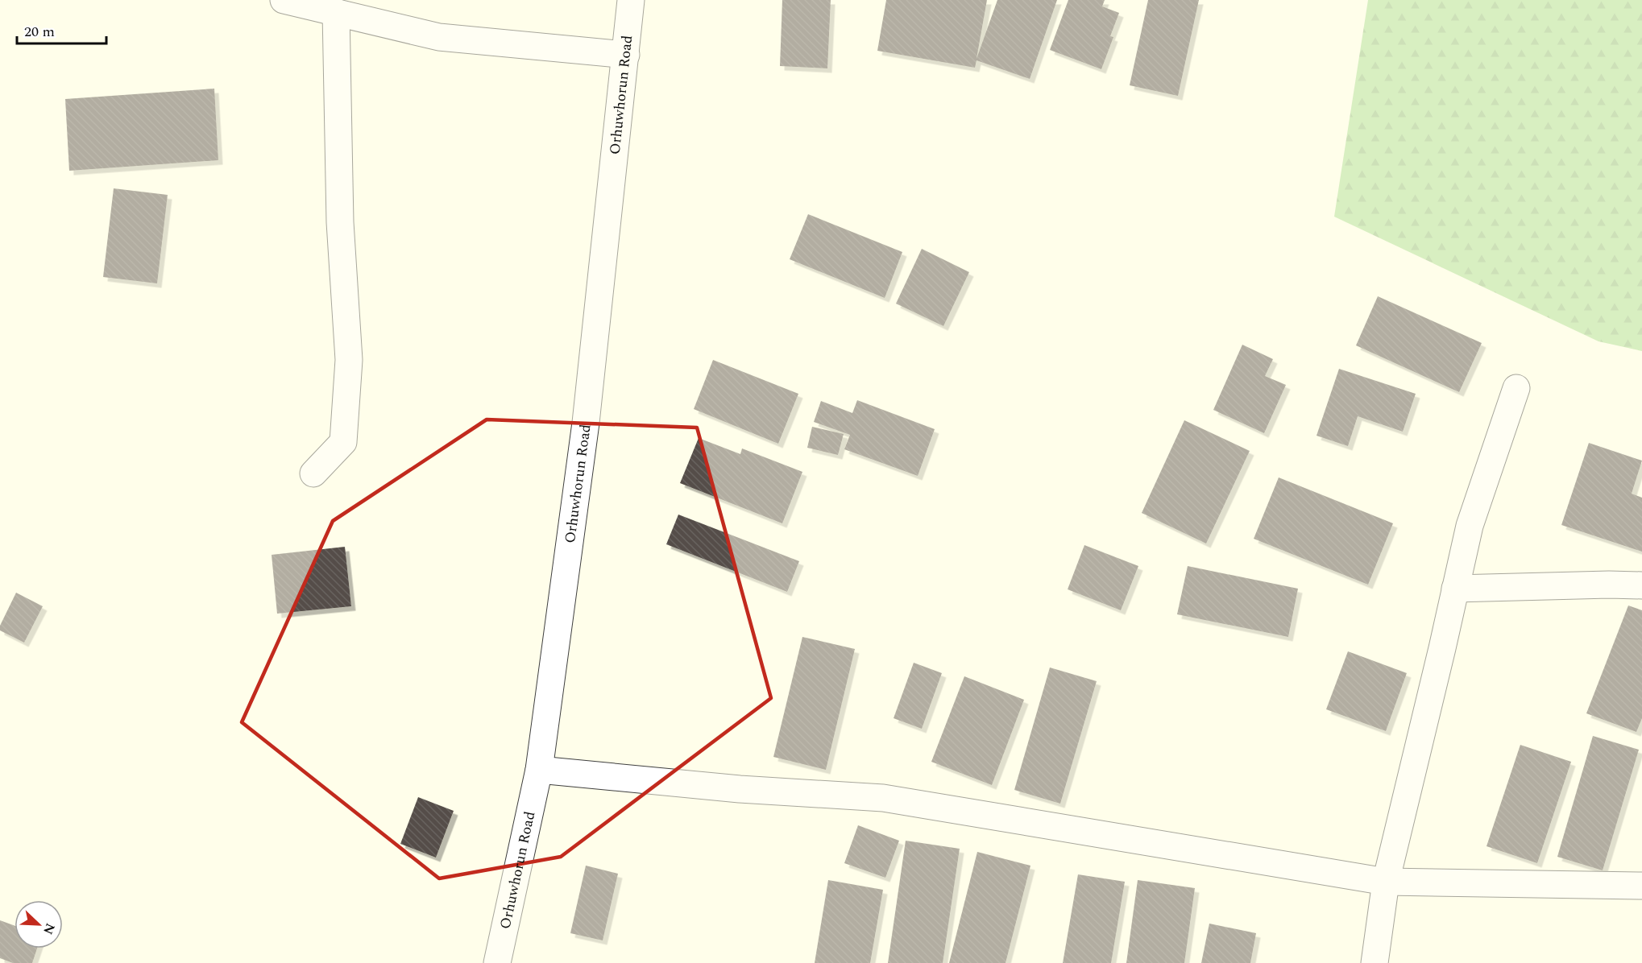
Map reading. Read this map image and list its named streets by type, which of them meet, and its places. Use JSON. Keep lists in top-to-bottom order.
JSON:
{
  "streets": {
    "street": ["Orhuwhorun Road"]
  },
  "scale_bar": "20 m",
  "north": "bottom right"
}
